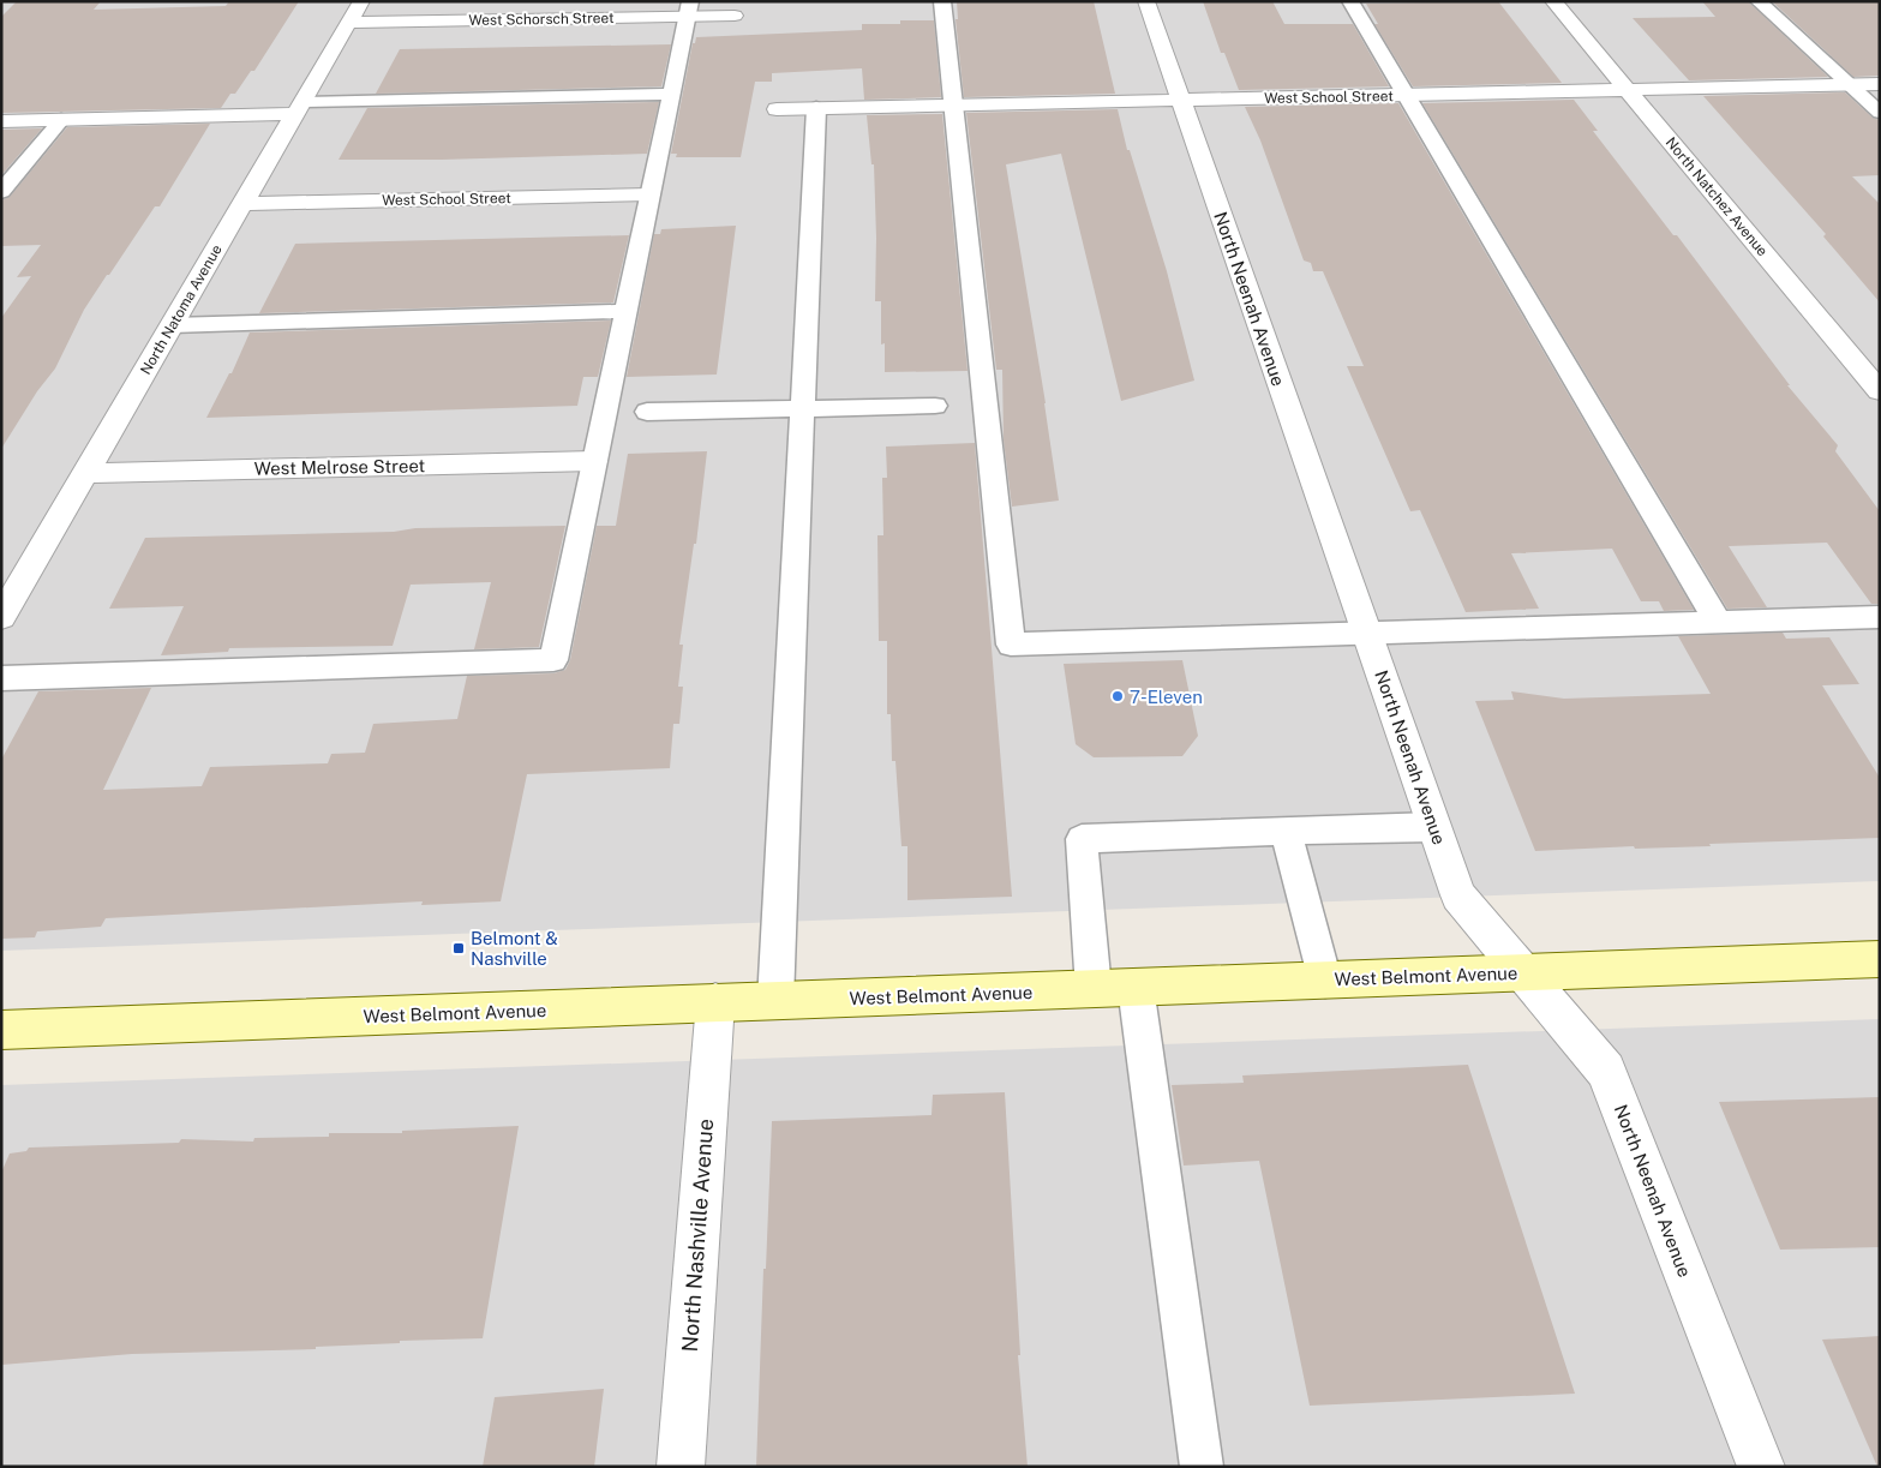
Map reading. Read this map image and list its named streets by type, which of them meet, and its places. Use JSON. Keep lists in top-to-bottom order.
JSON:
{
  "streets": {
    "main road": ["West Belmont Avenue"],
    "street": [
      "West Schorsch Street",
      "West School Street",
      "North Natchez Avenue",
      "North Neenah Avenue",
      "North Natoma Avenue",
      "West Melrose Street",
      "North Nashville Avenue"
    ]
  },
  "crossings": [
    ["West Schorsch Street", "North Natoma Avenue"],
    ["West School Street", "North Natchez Avenue"],
    ["West School Street", "North Neenah Avenue"],
    ["West School Street", "North Natoma Avenue"],
    ["North Neenah Avenue", "West Belmont Avenue"],
    ["North Natoma Avenue", "West Melrose Street"],
    ["West Belmont Avenue", "North Nashville Avenue"]
  ],
  "places": {
    "other": ["7-Eleven"],
    "transit": ["Belmont & Nashville"]
  }
}
